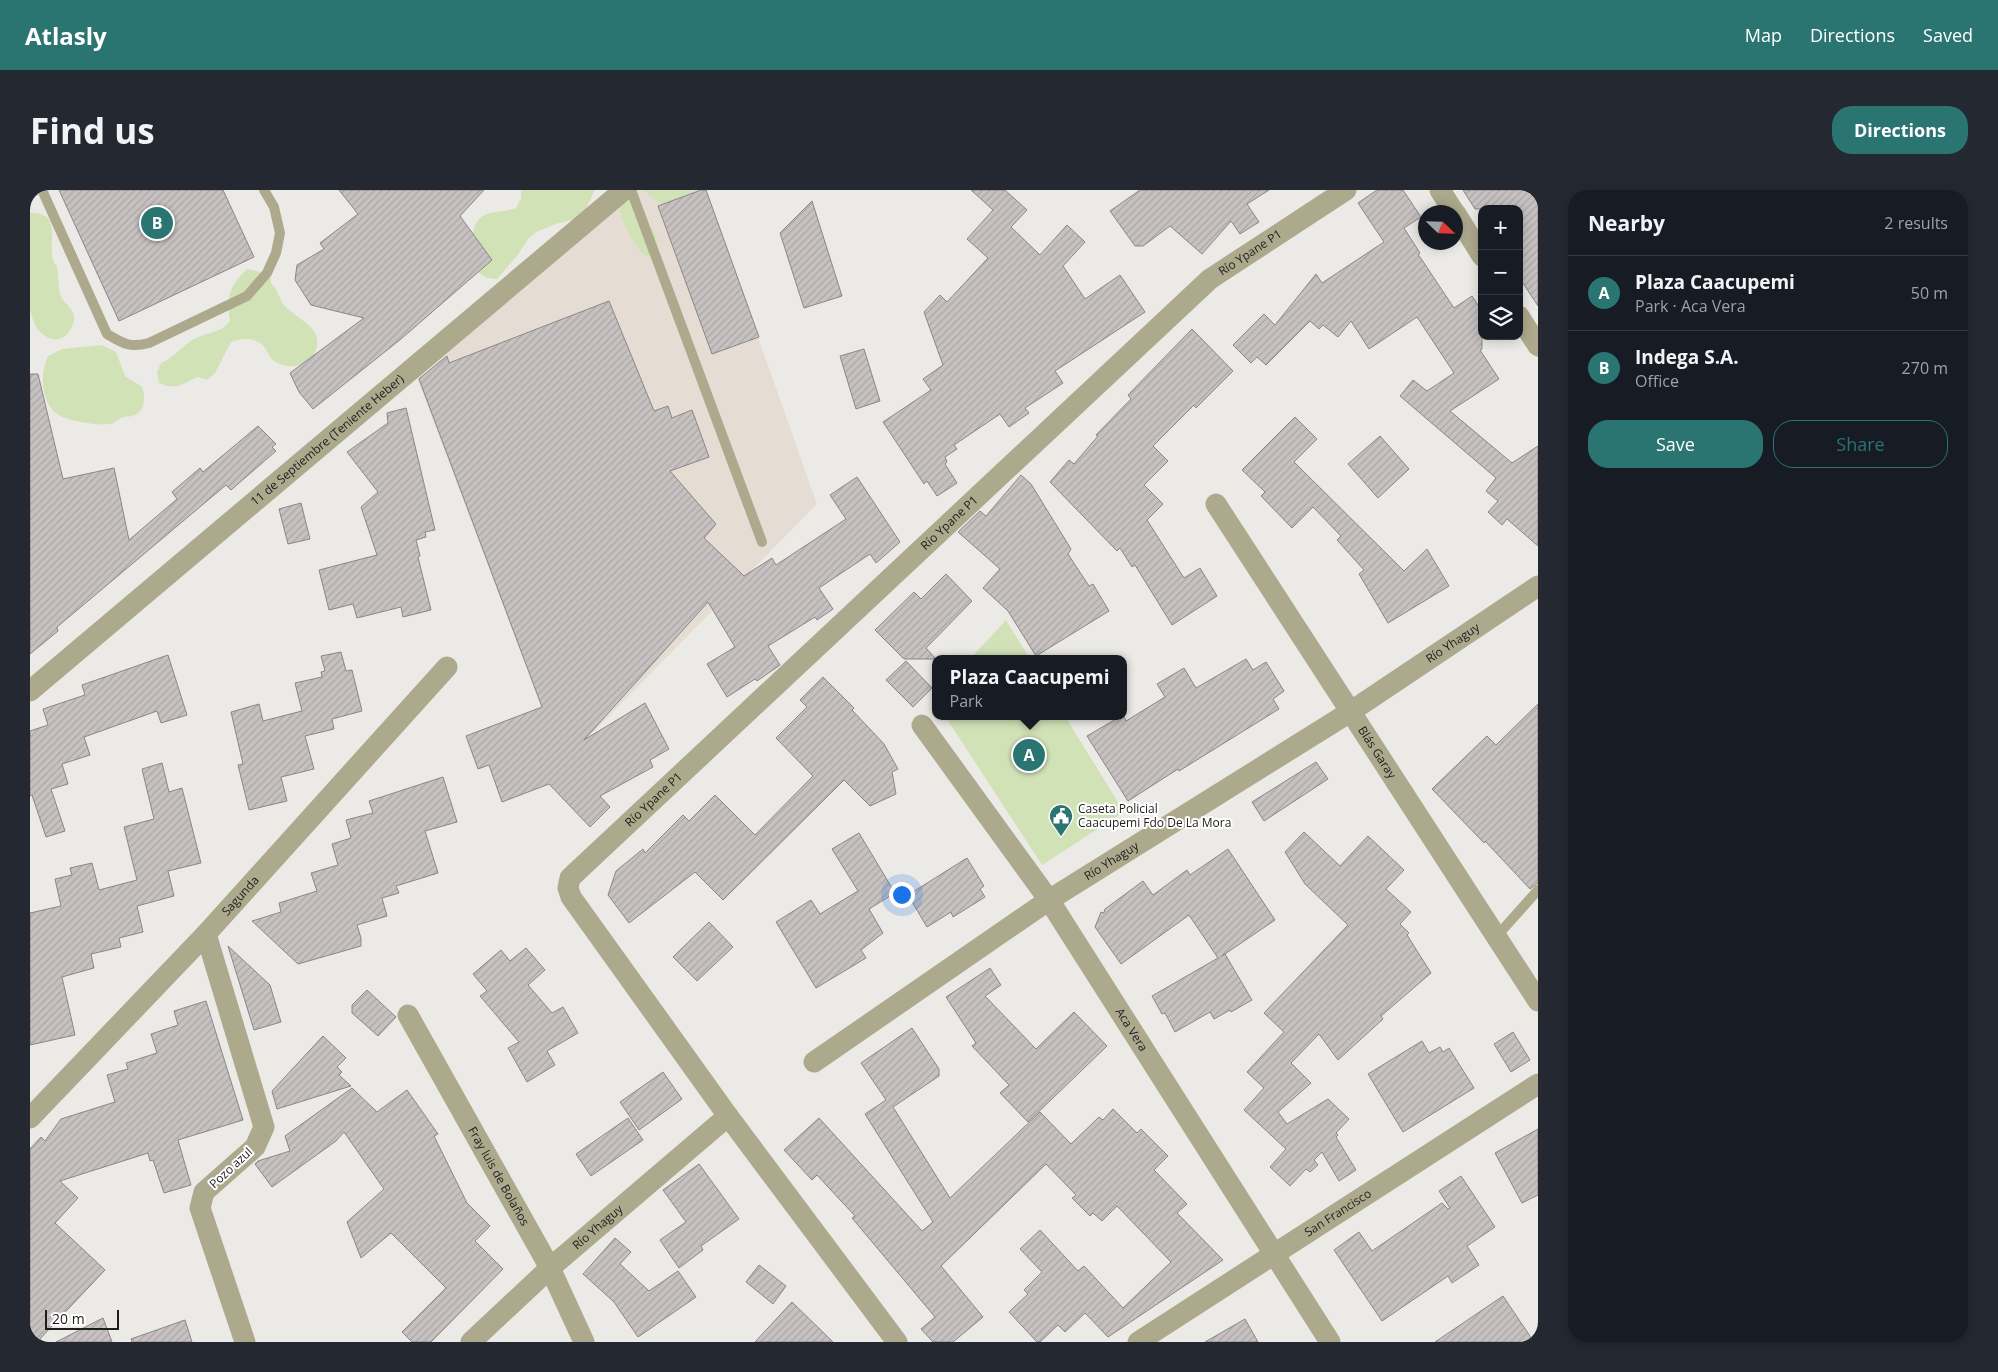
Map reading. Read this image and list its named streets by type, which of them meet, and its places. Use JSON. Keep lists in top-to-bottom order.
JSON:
{
  "streets": {
    "street": [
      "Río Ypane P1",
      "11 de Septiembre (Teniente Heber)",
      "Río Yhaguy",
      "Blás Garay",
      "Sagunda",
      "Aca Vera",
      "Pozo azul",
      "Fray luis de Bolaños",
      "San Francisco"
    ]
  },
  "crossings": [
    ["Río Ypane P1", "Río Yhaguy"],
    ["Río Yhaguy", "Blás Garay"],
    ["Río Yhaguy", "Aca Vera"],
    ["Río Yhaguy", "Fray luis de Bolaños"],
    ["Sagunda", "Pozo azul"],
    ["Aca Vera", "San Francisco"]
  ],
  "places": {
    "public building": ["Caseta Policial Caacupemi Fdo De La Mora"]
  },
  "scale_bar": "20 m",
  "north": "bottom right",
  "page": {
    "header": "Atlasly",
    "nav": ["Map", "Directions", "Saved"],
    "buttons": [
      "Directions",
      ["Save", "Share"]
    ],
    "title": "Find us",
    "heading": ["Nearby", "2 results"],
    "map_buttons": ["+", "−"],
    "pins": ["B", "A"],
    "list": [
      {
        "mark": "A",
        "name": "Plaza Caacupemi",
        "note": "Park · Aca Vera",
        "value": "50 m"
      },
      {
        "mark": "B",
        "name": "Indega S.A.",
        "note": "Office",
        "value": "270 m"
      }
    ],
    "popup": ["Plaza Caacupemi", "Park"],
    "scale": "20 m"
  }
}
